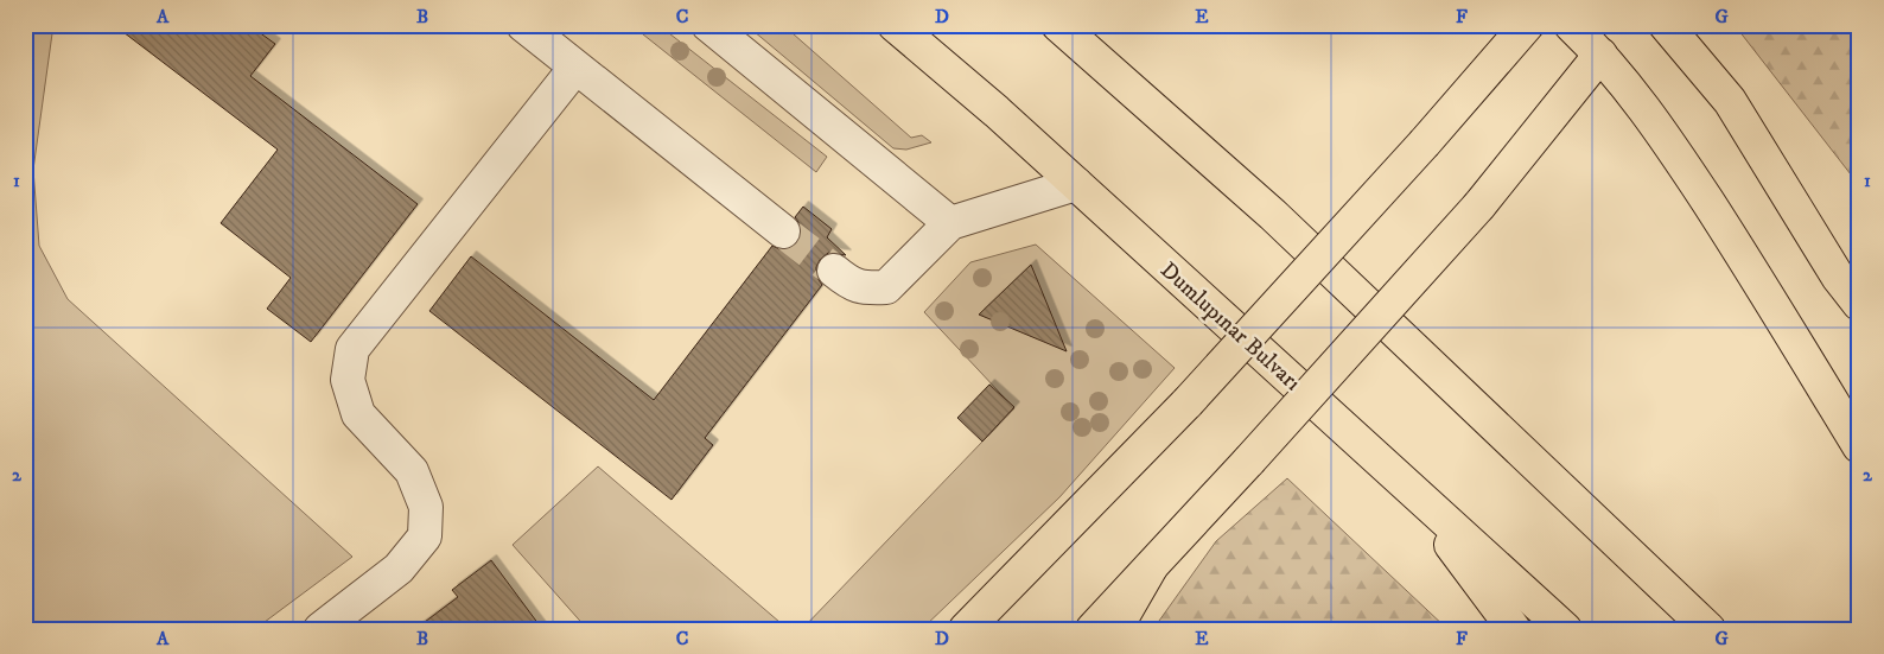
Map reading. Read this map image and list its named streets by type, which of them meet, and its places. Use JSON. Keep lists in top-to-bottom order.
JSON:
{
  "streets": {
    "main road": ["Dumlupınar Bulvarı"]
  },
  "grid": {
    "columns": [
      "A",
      "B",
      "C",
      "D",
      "E",
      "F",
      "G"
    ],
    "rows": ["1", "2"]
  }
}
